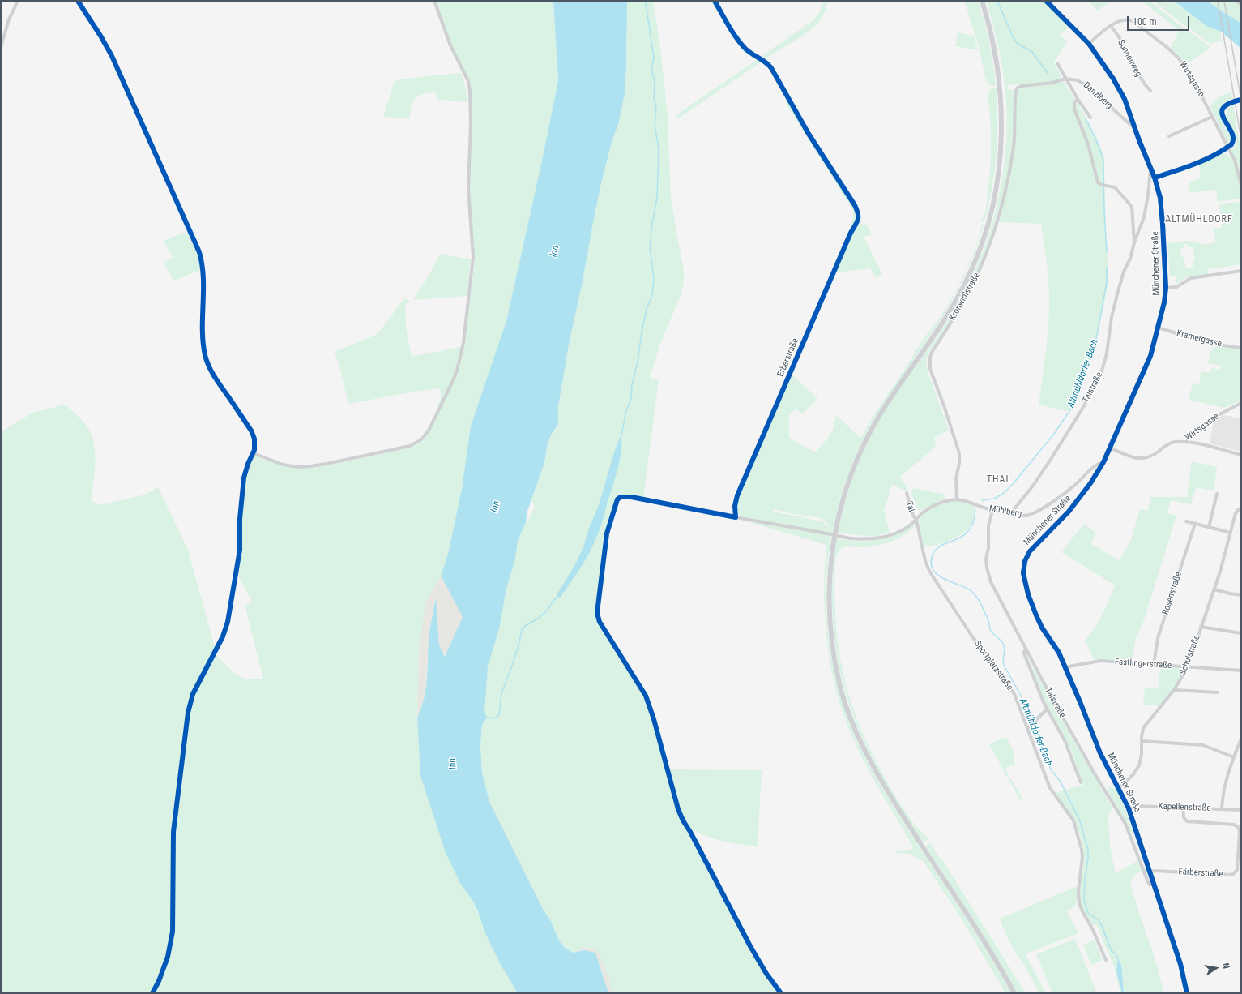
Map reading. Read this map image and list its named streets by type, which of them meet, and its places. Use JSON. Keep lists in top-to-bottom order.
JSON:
{
  "streets": {
    "street": [
      "Sonnenweg",
      "Wirtsgasse",
      "Danzlberg",
      "Münchener Straße",
      "Kronwidlstraße",
      "Krämergasse",
      "Erberstraße",
      "Talstraße",
      "Tal",
      "Mühlberg",
      "Rosenstraße",
      "Schulstraße",
      "Fastlingerstraße",
      "Sportplatzstraße",
      "Kapellenstraße",
      "Färberstraße"
    ]
  },
  "crossings": [
    ["Sonnenweg", "Wirtsgasse"],
    ["Wirtsgasse", "Münchener Straße"],
    ["Danzlberg", "Münchener Straße"],
    ["Danzlberg", "Kronwidlstraße"],
    ["Münchener Straße", "Krämergasse"],
    ["Münchener Straße", "Talstraße"],
    ["Münchener Straße", "Mühlberg"],
    ["Münchener Straße", "Schulstraße"],
    ["Münchener Straße", "Fastlingerstraße"],
    ["Münchener Straße", "Kapellenstraße"],
    ["Münchener Straße", "Färberstraße"],
    ["Kronwidlstraße", "Mühlberg"],
    ["Erberstraße", "Mühlberg"],
    ["Talstraße", "Mühlberg"],
    ["Tal", "Mühlberg"],
    ["Tal", "Sportplatzstraße"],
    ["Mühlberg", "Sportplatzstraße"],
    ["Rosenstraße", "Fastlingerstraße"],
    ["Schulstraße", "Fastlingerstraße"],
    ["Kapellenstraße", "Färberstraße"]
  ],
  "districts": ["ALTMÜHLDORF", "THAL"],
  "water": ["Inn", "Altmühldorfer Bach"],
  "scale_bar": "100 m",
  "north": "right"
}
